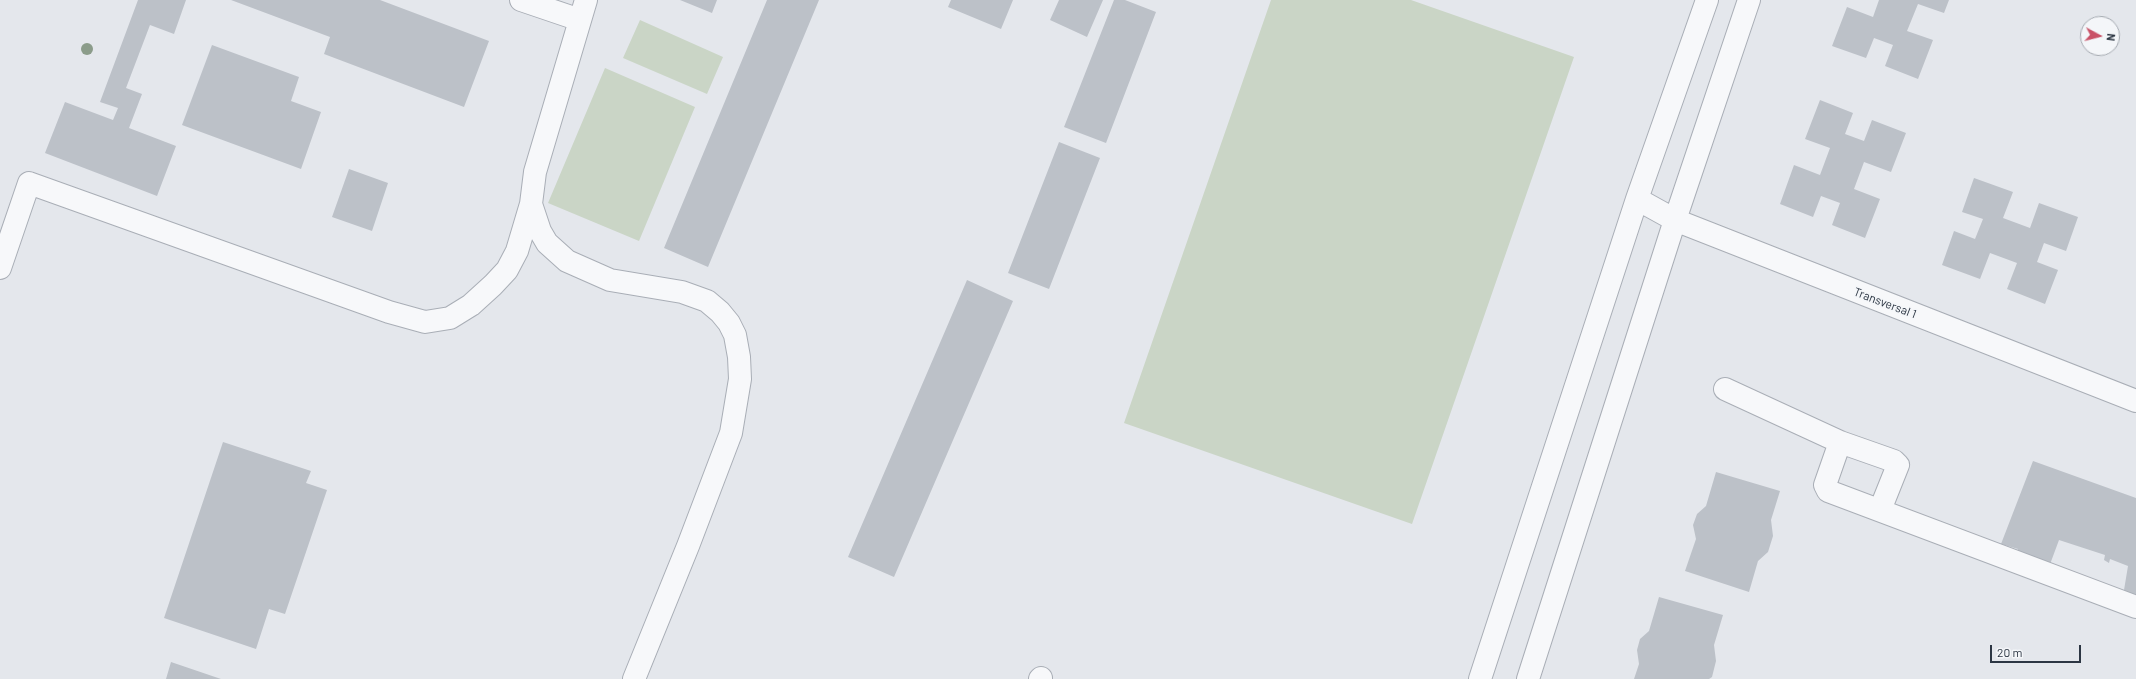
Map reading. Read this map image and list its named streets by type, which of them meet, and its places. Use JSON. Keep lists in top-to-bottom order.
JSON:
{
  "streets": {
    "street": ["Transversal 1"]
  },
  "scale_bar": "20 m",
  "north": "right"
}
